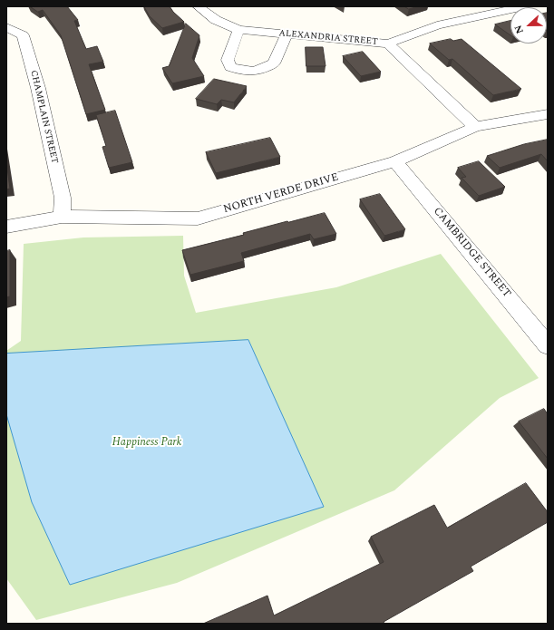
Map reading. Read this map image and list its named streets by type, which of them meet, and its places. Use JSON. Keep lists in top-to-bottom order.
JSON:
{
  "streets": {
    "street": [
      "ALEXANDRIA STREET",
      "CHAMPLAIN STREET",
      "NORTH VERDE DRIVE",
      "CAMBRIDGE STREET"
    ]
  },
  "crossings": [
    ["ALEXANDRIA STREET", "NORTH VERDE DRIVE"],
    ["CHAMPLAIN STREET", "NORTH VERDE DRIVE"],
    ["NORTH VERDE DRIVE", "CAMBRIDGE STREET"]
  ],
  "parks": ["Happiness Park"],
  "north": "left"
}
